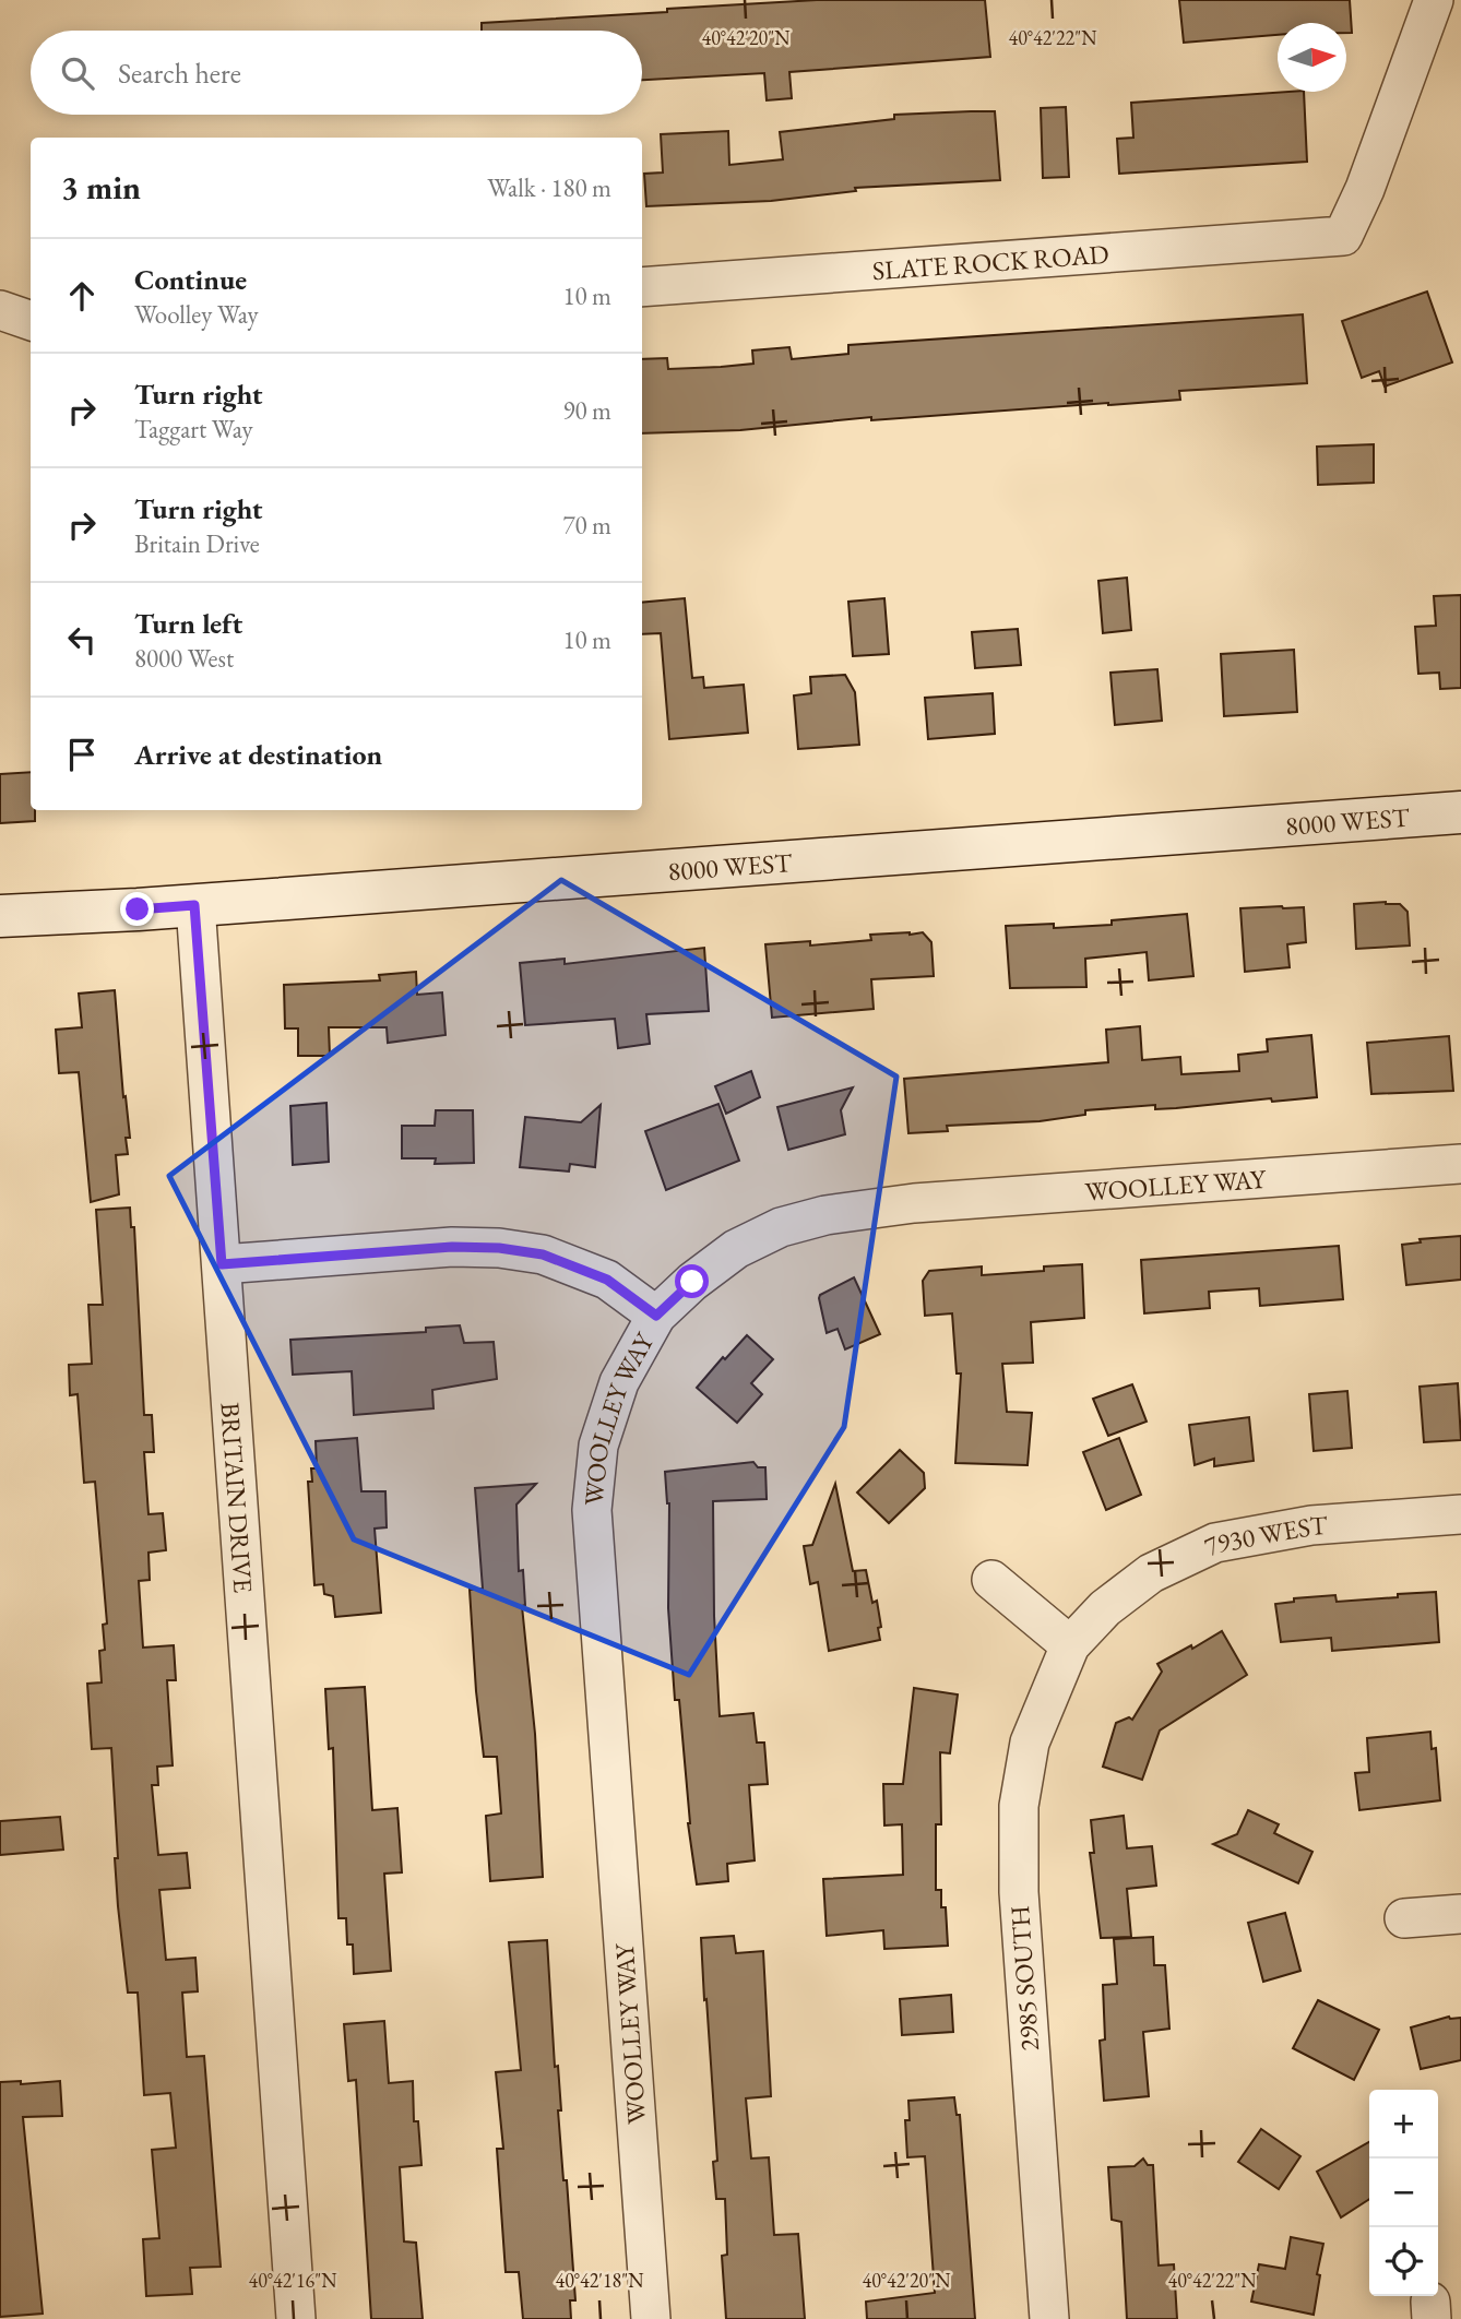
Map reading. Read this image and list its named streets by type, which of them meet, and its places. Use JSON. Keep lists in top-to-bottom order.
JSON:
{
  "streets": {
    "street": [
      "SLATE ROCK ROAD",
      "8000 WEST",
      "WOOLLEY WAY",
      "BRITAIN DRIVE",
      "7930 WEST",
      "2985 SOUTH"
    ]
  },
  "crossings": [
    ["8000 WEST", "BRITAIN DRIVE"],
    ["7930 WEST", "2985 SOUTH"]
  ],
  "north": "right",
  "page": {
    "search": "Search here",
    "heading": ["3 min", "Walk · 180 m"],
    "list": [
      ["Continue", "Woolley Way", "10 m"],
      ["Turn right", "Taggart Way", "90 m"],
      ["Turn right", "Britain Drive", "70 m"],
      ["Turn left", "8000 West", "10 m"],
      "Arrive at destination"
    ],
    "map_buttons": ["+", "−"]
  },
  "coordinates": [
    "40°42'20\"N",
    "40°42'22\"N",
    "40°42'16\"N",
    "40°42'18\"N"
  ]
}
